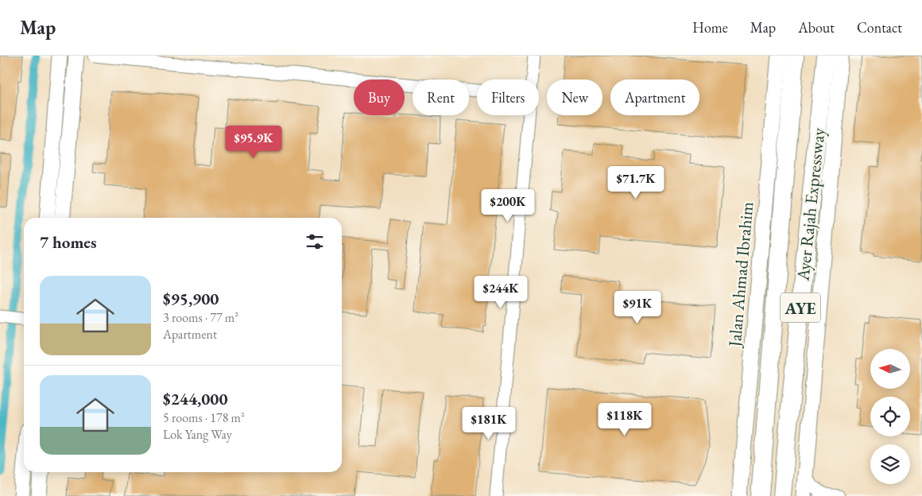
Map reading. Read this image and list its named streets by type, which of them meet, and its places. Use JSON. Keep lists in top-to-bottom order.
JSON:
{
  "streets": {
    "highway": ["Ayer Rajah Expressway", "AYE"],
    "main road": ["Jalan Ahmad Ibrahim"]
  },
  "north": "left",
  "page": {
    "header": "Map",
    "nav": [
      "Home",
      "Map",
      "About",
      "Contact"
    ],
    "chip": [
      "Buy",
      "Rent",
      "Filters",
      "New",
      "Apartment"
    ],
    "price": [
      "$95.9K",
      "$71.7K",
      "$200K",
      "$244K",
      "$91K",
      "$118K",
      "$181K"
    ],
    "heading": "7 homes",
    "list": [
      {
        "name": "$95,900",
        "note": "3 rooms · 77 m² · Apartment"
      },
      {
        "name": "$244,000",
        "note": "5 rooms · 178 m² · Lok Yang Way"
      }
    ]
  }
}
